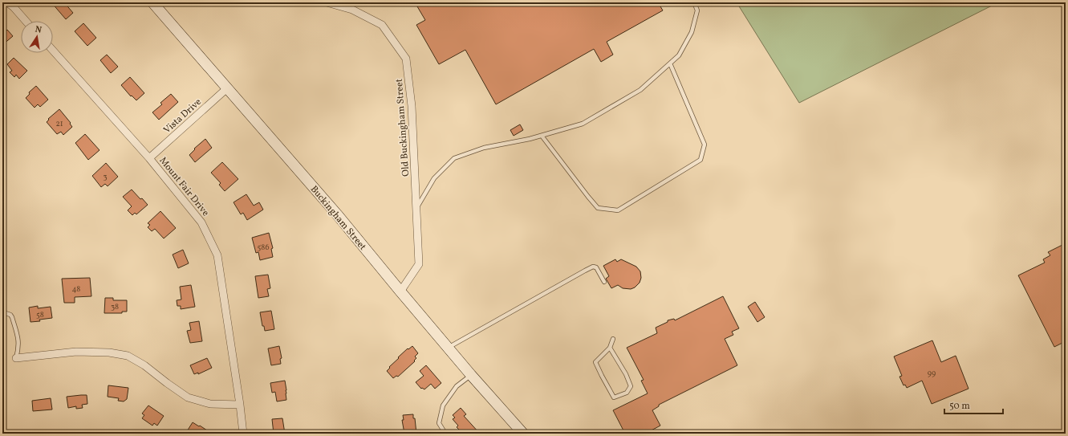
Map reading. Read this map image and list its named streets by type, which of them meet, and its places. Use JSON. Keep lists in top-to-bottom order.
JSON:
{
  "streets": {
    "main road": ["Buckingham Street"],
    "street": ["Vista Drive", "Old Buckingham Street", "Mount Fair Drive"]
  },
  "crossings": [
    ["Vista Drive", "Mount Fair Drive"],
    ["Vista Drive", "Buckingham Street"],
    ["Old Buckingham Street", "Buckingham Street"]
  ],
  "house_numbers": [
    "21",
    "3",
    "586",
    "48",
    "38",
    "58",
    "99"
  ],
  "scale_bar": "50 m",
  "north": "top"
}
